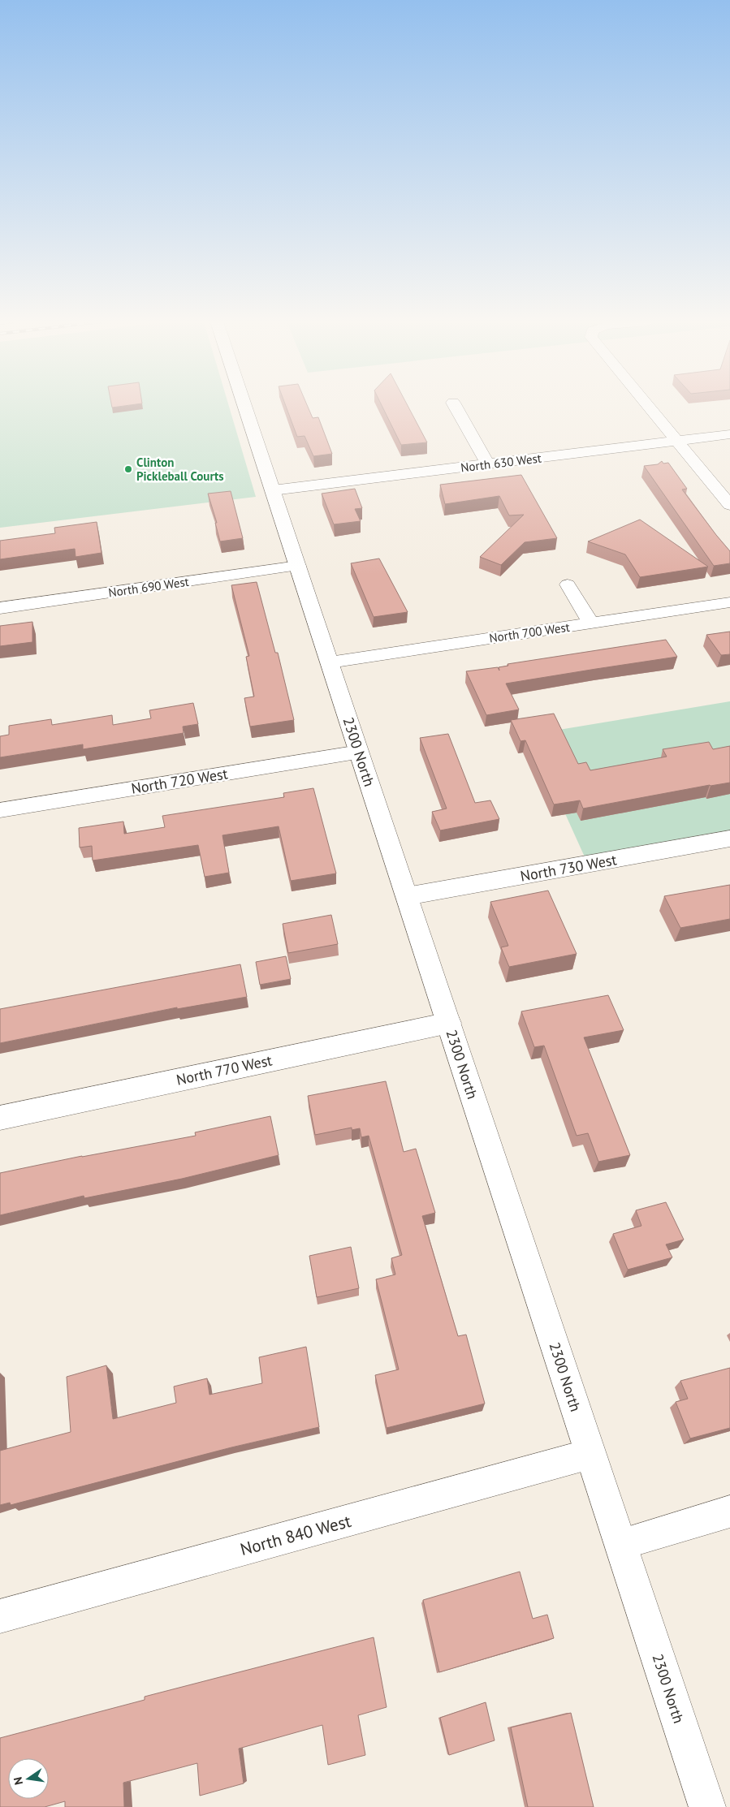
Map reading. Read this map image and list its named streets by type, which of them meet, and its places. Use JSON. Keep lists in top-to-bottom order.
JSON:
{
  "streets": {
    "street": [
      "North 630 West",
      "North 690 West",
      "North 700 West",
      "2300 North",
      "North 720 West",
      "North 730 West",
      "North 770 West",
      "North 840 West"
    ]
  },
  "crossings": [
    ["North 630 West", "2300 North"],
    ["North 690 West", "2300 North"],
    ["North 700 West", "2300 North"],
    ["2300 North", "North 720 West"],
    ["2300 North", "North 730 West"],
    ["2300 North", "North 770 West"],
    ["2300 North", "North 840 West"]
  ],
  "places": ["Clinton Pickleball Courts"],
  "north": "left"
}
